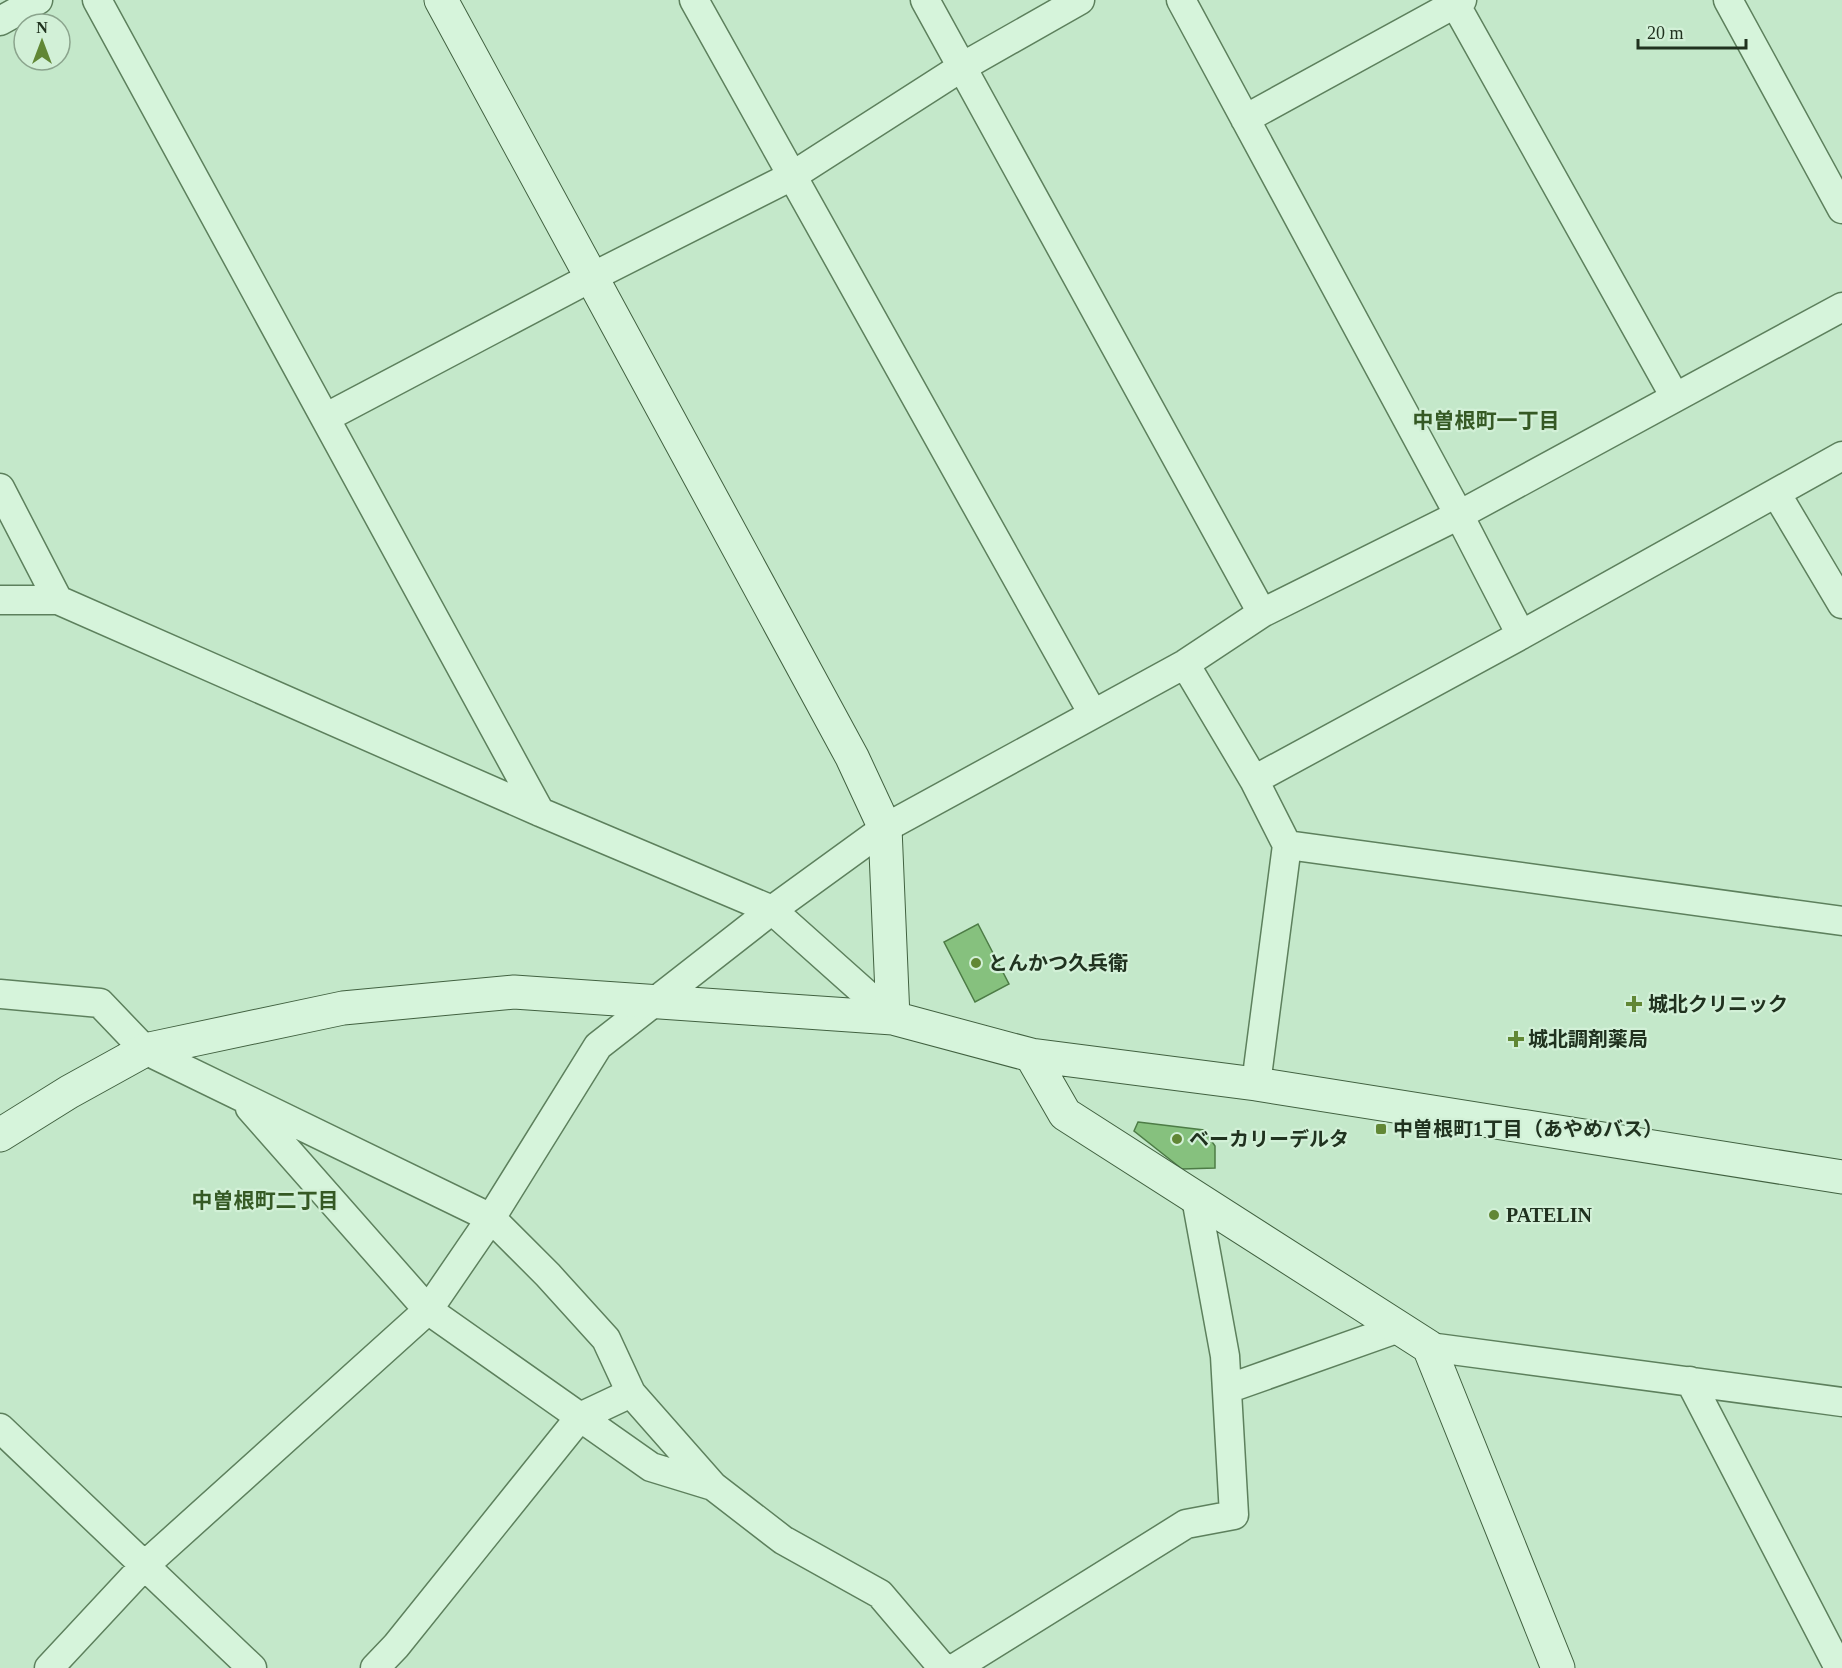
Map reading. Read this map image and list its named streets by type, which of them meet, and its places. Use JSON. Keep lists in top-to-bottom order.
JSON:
{
  "districts": ["中曽根町一丁目", "中曽根町二丁目"],
  "places": {
    "other": ["とんかつ久兵衛", "ベーカリーデルタ", "PATELIN"],
    "health": ["城北クリニック", "城北調剤薬局"],
    "transit": ["中曽根町1丁目（あやめバス）"]
  },
  "scale_bar": "20 m",
  "north": "top"
}
